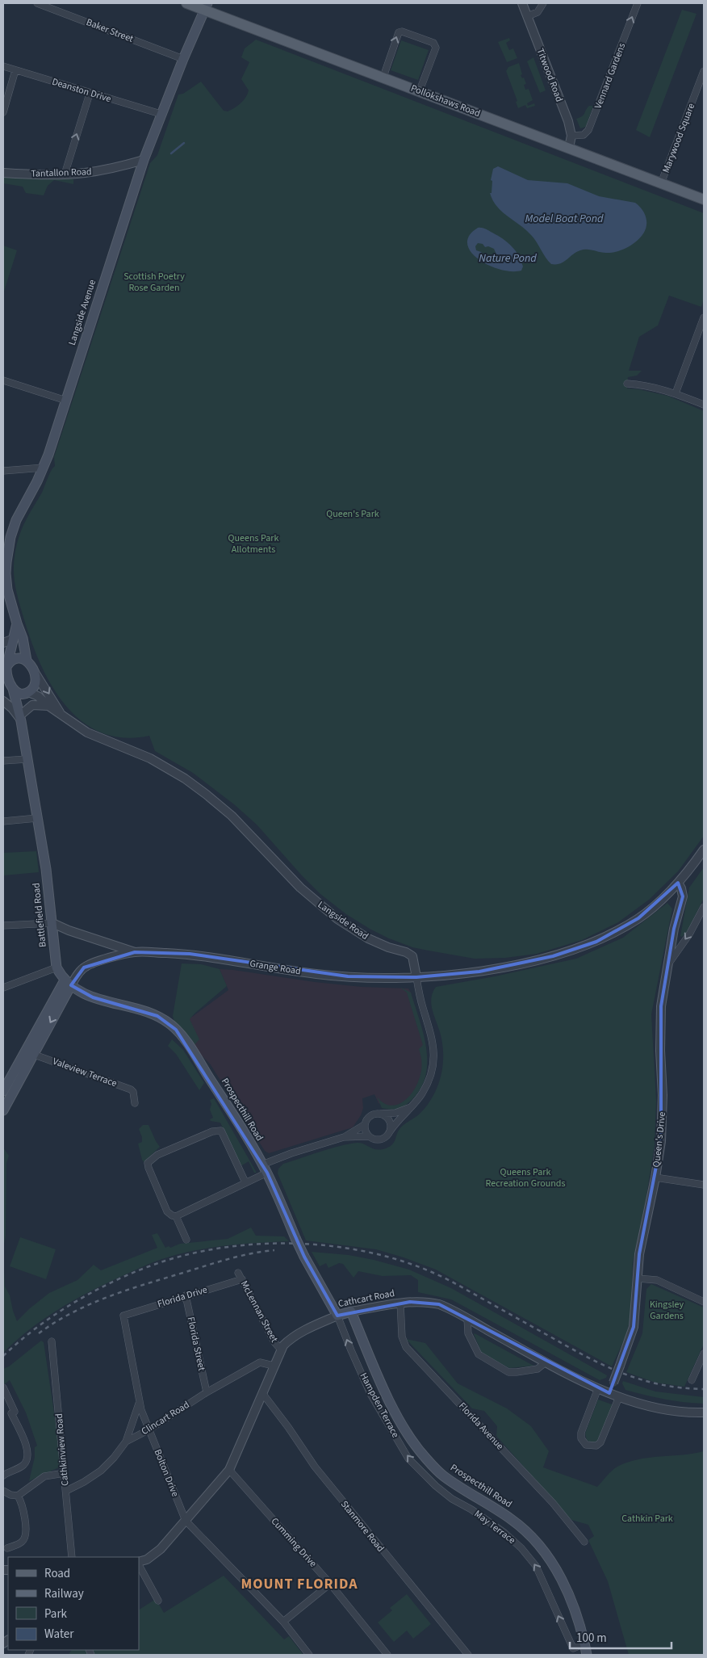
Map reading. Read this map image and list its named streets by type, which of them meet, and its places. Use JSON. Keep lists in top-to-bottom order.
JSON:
{
  "streets": {
    "main road": [
      "Pollokshaws Road",
      "Langside Avenue",
      "Battlefield Road",
      "Prospecthill Road",
      "Cathcart Road"
    ],
    "street": [
      "Baker Street",
      "Titwood Road",
      "Vennard Gardens",
      "Deanston Drive",
      "Marywood Square",
      "Tantallon Road",
      "Langside Road",
      "Grange Road",
      "Valeview Terrace",
      "Queen's Drive",
      "Florida Drive",
      "McLennan Street",
      "Florida Street",
      "Hampden Terrace",
      "Clincart Road",
      "Florida Avenue",
      "Cathkinview Road",
      "Bolton Drive",
      "Stanmore Road",
      "May Terrace",
      "Cumming Drive"
    ]
  },
  "crossings": [
    ["Baker Street", "Langside Avenue"],
    ["Titwood Road", "Vennard Gardens"],
    ["Titwood Road", "Pollokshaws Road"],
    ["Deanston Drive", "Langside Avenue"],
    ["Pollokshaws Road", "Marywood Square"],
    ["Pollokshaws Road", "Langside Avenue"],
    ["Tantallon Road", "Langside Avenue"],
    ["Langside Avenue", "Battlefield Road"],
    ["Langside Avenue", "Langside Road"],
    ["Battlefield Road", "Langside Road"],
    ["Battlefield Road", "Grange Road"],
    ["Battlefield Road", "Prospecthill Road"],
    ["Langside Road", "Grange Road"],
    ["Grange Road", "Prospecthill Road"],
    ["Prospecthill Road", "Cathcart Road"],
    ["Prospecthill Road", "Hampden Terrace"],
    ["Prospecthill Road", "May Terrace"],
    ["Queen's Drive", "Cathcart Road"],
    ["Florida Drive", "McLennan Street"],
    ["Florida Drive", "Florida Street"],
    ["Florida Drive", "Bolton Drive"],
    ["Cathcart Road", "McLennan Street"],
    ["Cathcart Road", "Hampden Terrace"],
    ["Cathcart Road", "Clincart Road"],
    ["Cathcart Road", "Florida Avenue"],
    ["Cathcart Road", "Bolton Drive"],
    ["Cathcart Road", "Stanmore Road"],
    ["Cathcart Road", "Cumming Drive"],
    ["Florida Street", "Clincart Road"],
    ["Hampden Terrace", "May Terrace"],
    ["Clincart Road", "Cathkinview Road"],
    ["Clincart Road", "Bolton Drive"]
  ],
  "one_way": ["Vennard Gardens", "Hampden Terrace", "May Terrace"],
  "districts": ["MOUNT FLORIDA"],
  "water": ["Model Boat Pond", "Nature Pond"],
  "parks": [
    "Scottish Poetry Rose Garden",
    "Queen's Park",
    "Queens Park Allotments",
    "Queens Park Recreation Grounds",
    "Kingsley Gardens",
    "Cathkin Park"
  ],
  "legend": [
    "Road",
    "Railway",
    "Park",
    "Water"
  ],
  "scale_bar": "100 m"
}
